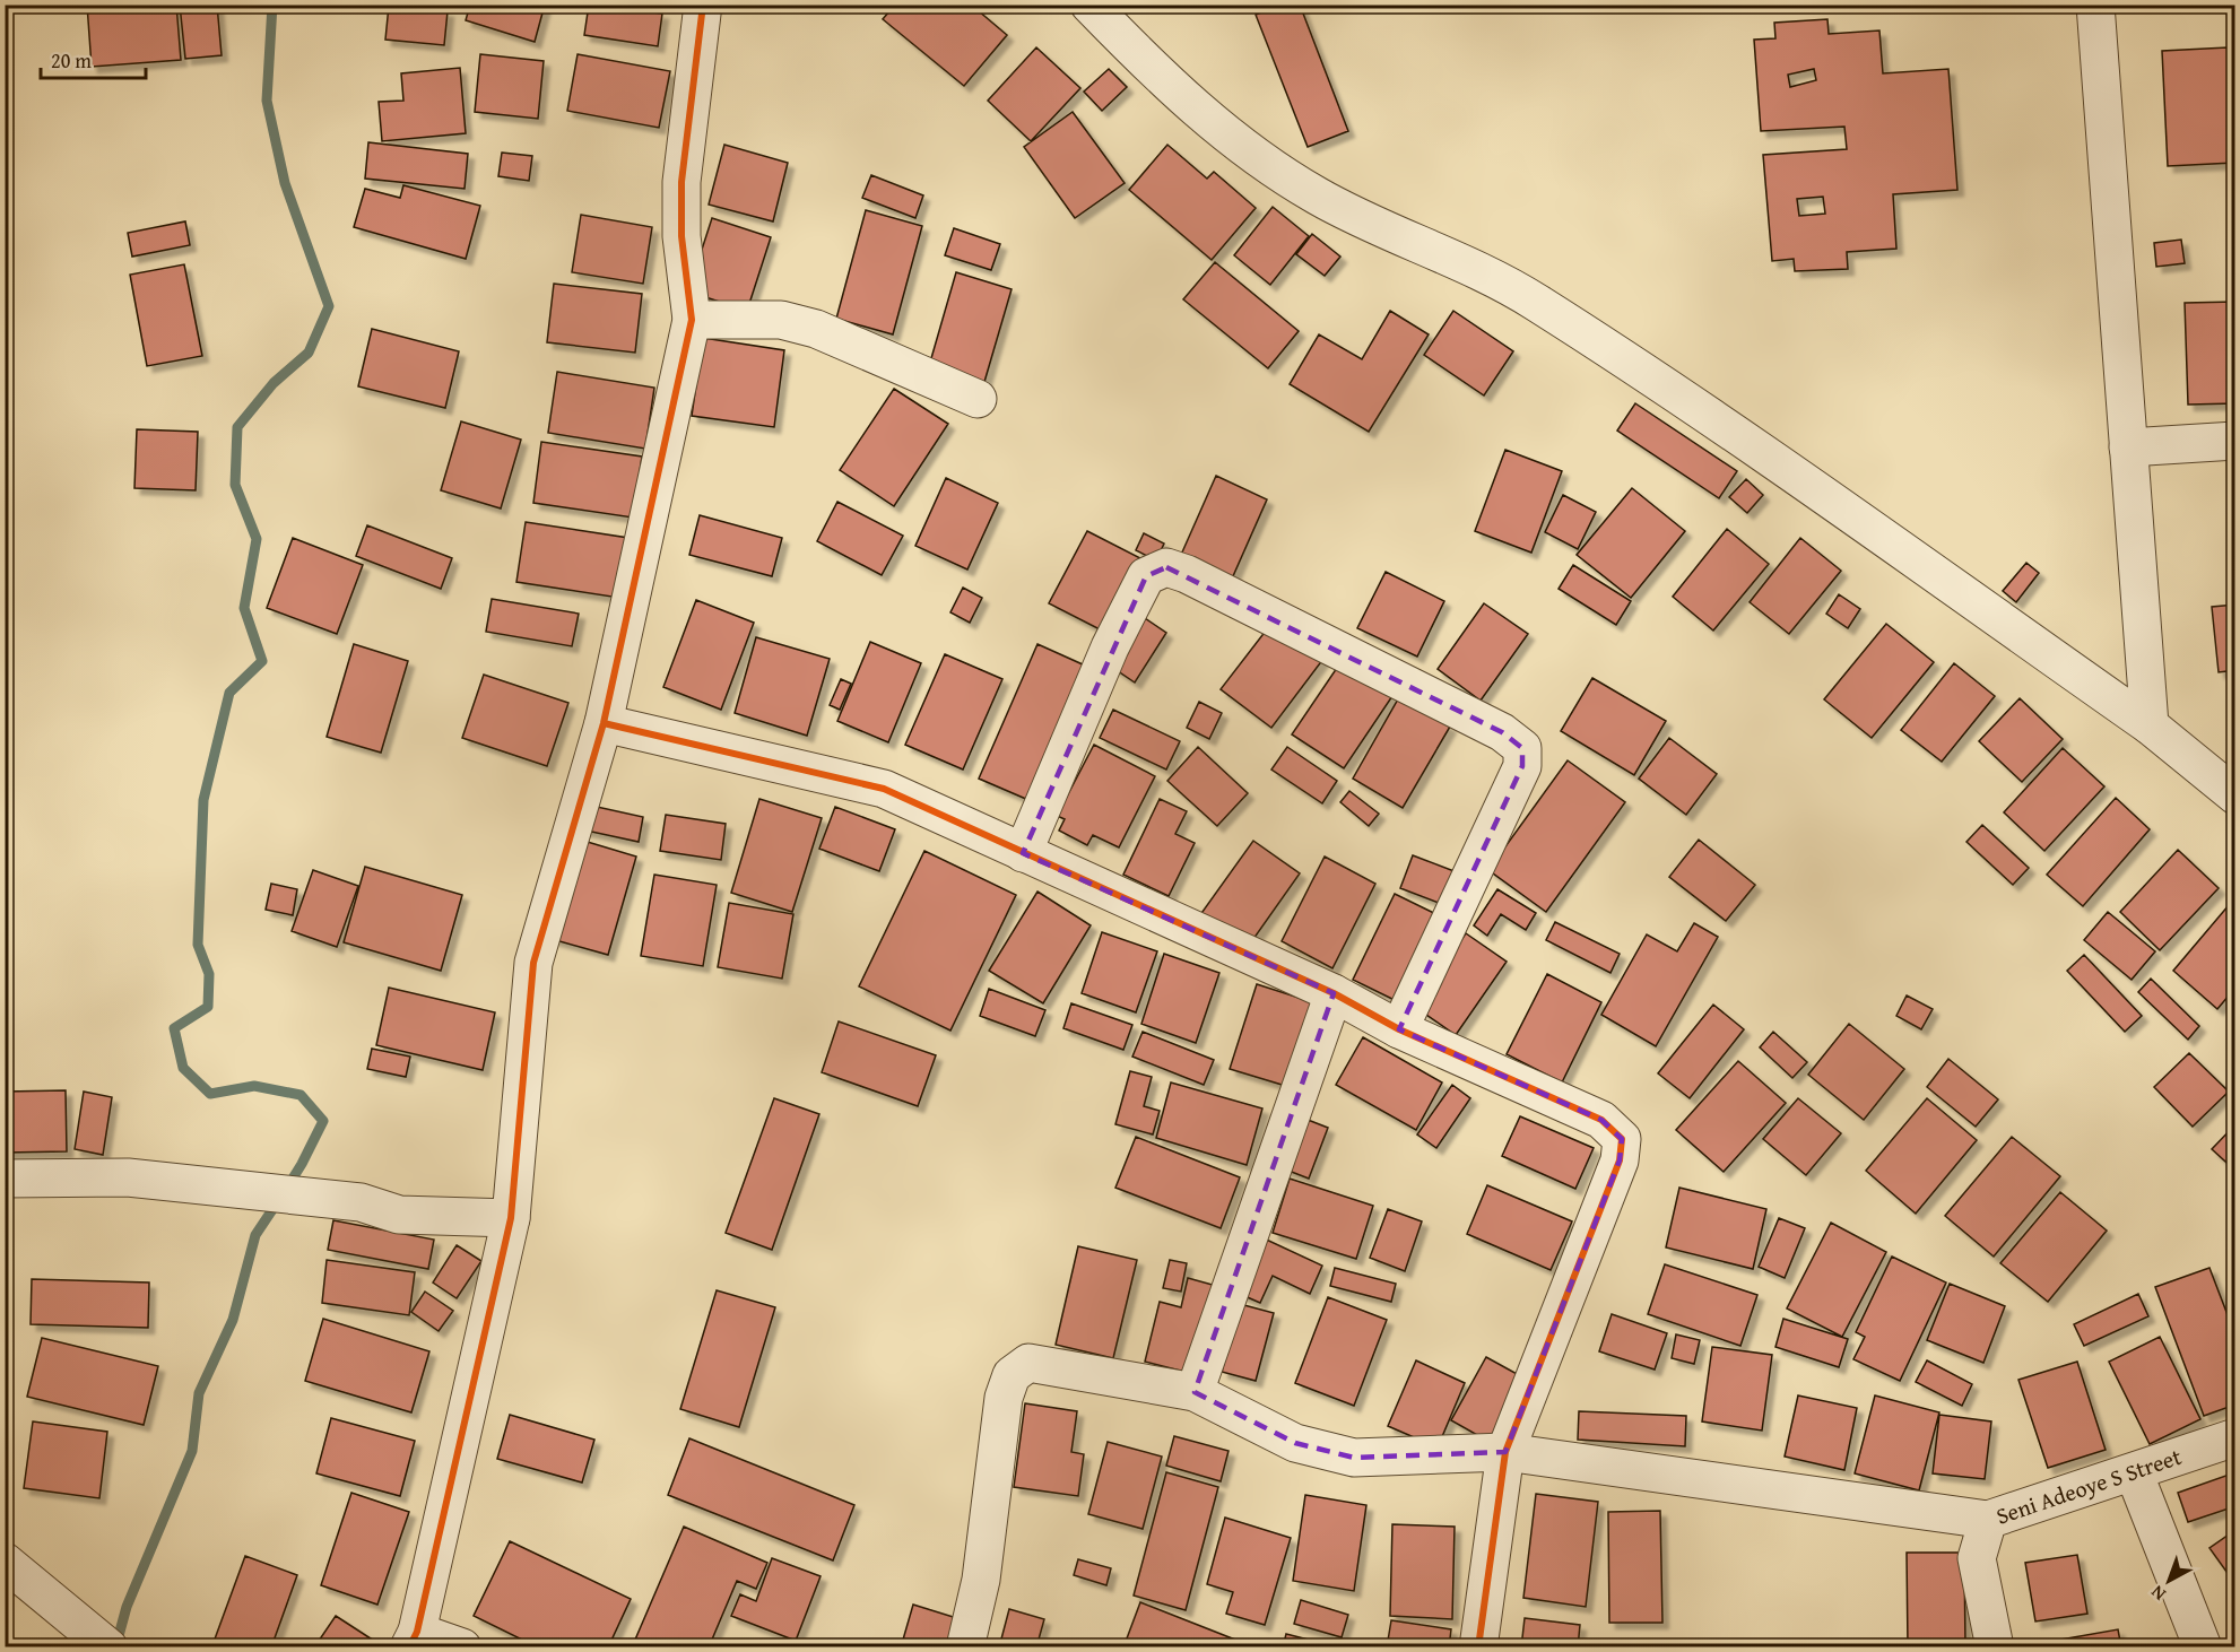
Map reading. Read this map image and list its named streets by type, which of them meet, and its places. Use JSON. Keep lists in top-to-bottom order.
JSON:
{
  "streets": {
    "street": ["Seni Adeoye S Street"]
  },
  "scale_bar": "20 m",
  "north": "bottom left"
}
